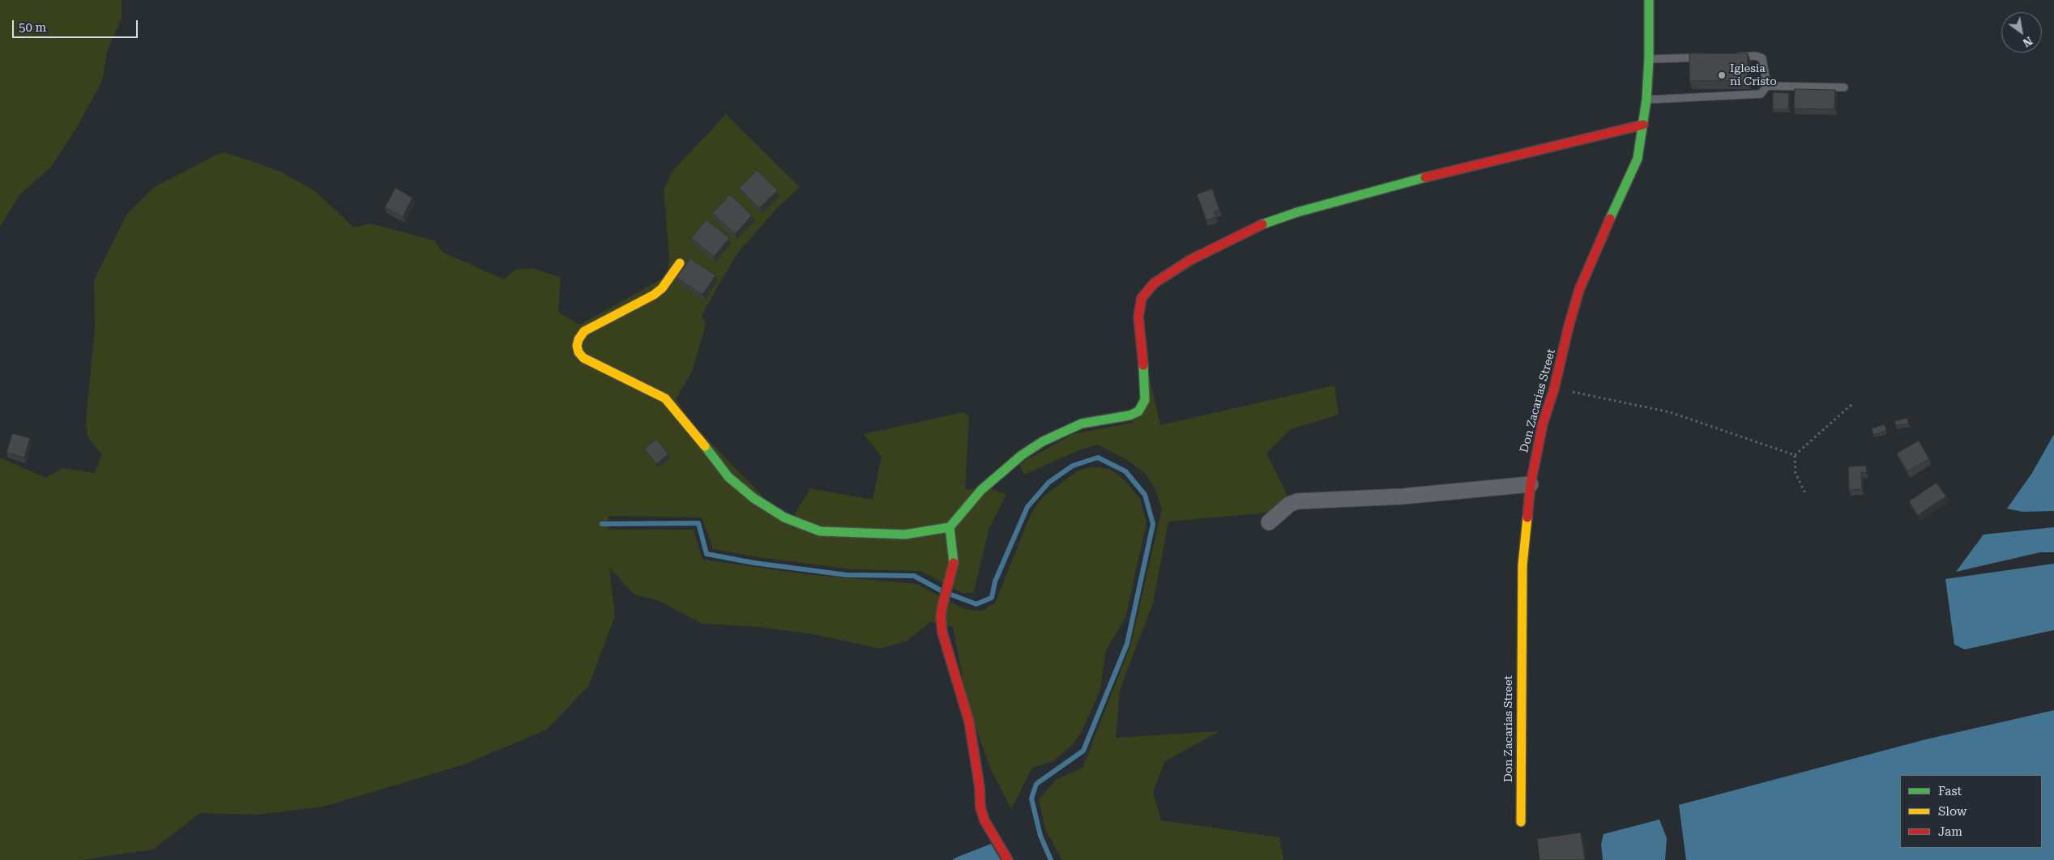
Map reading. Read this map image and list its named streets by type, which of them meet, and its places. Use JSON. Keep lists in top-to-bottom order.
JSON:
{
  "streets": {
    "street": ["Don Zacarias Street"]
  },
  "places": ["Iglesia ni Cristo"],
  "legend": ["Fast", "Slow", "Jam"],
  "scale_bar": "50 m",
  "north": "bottom right"
}
